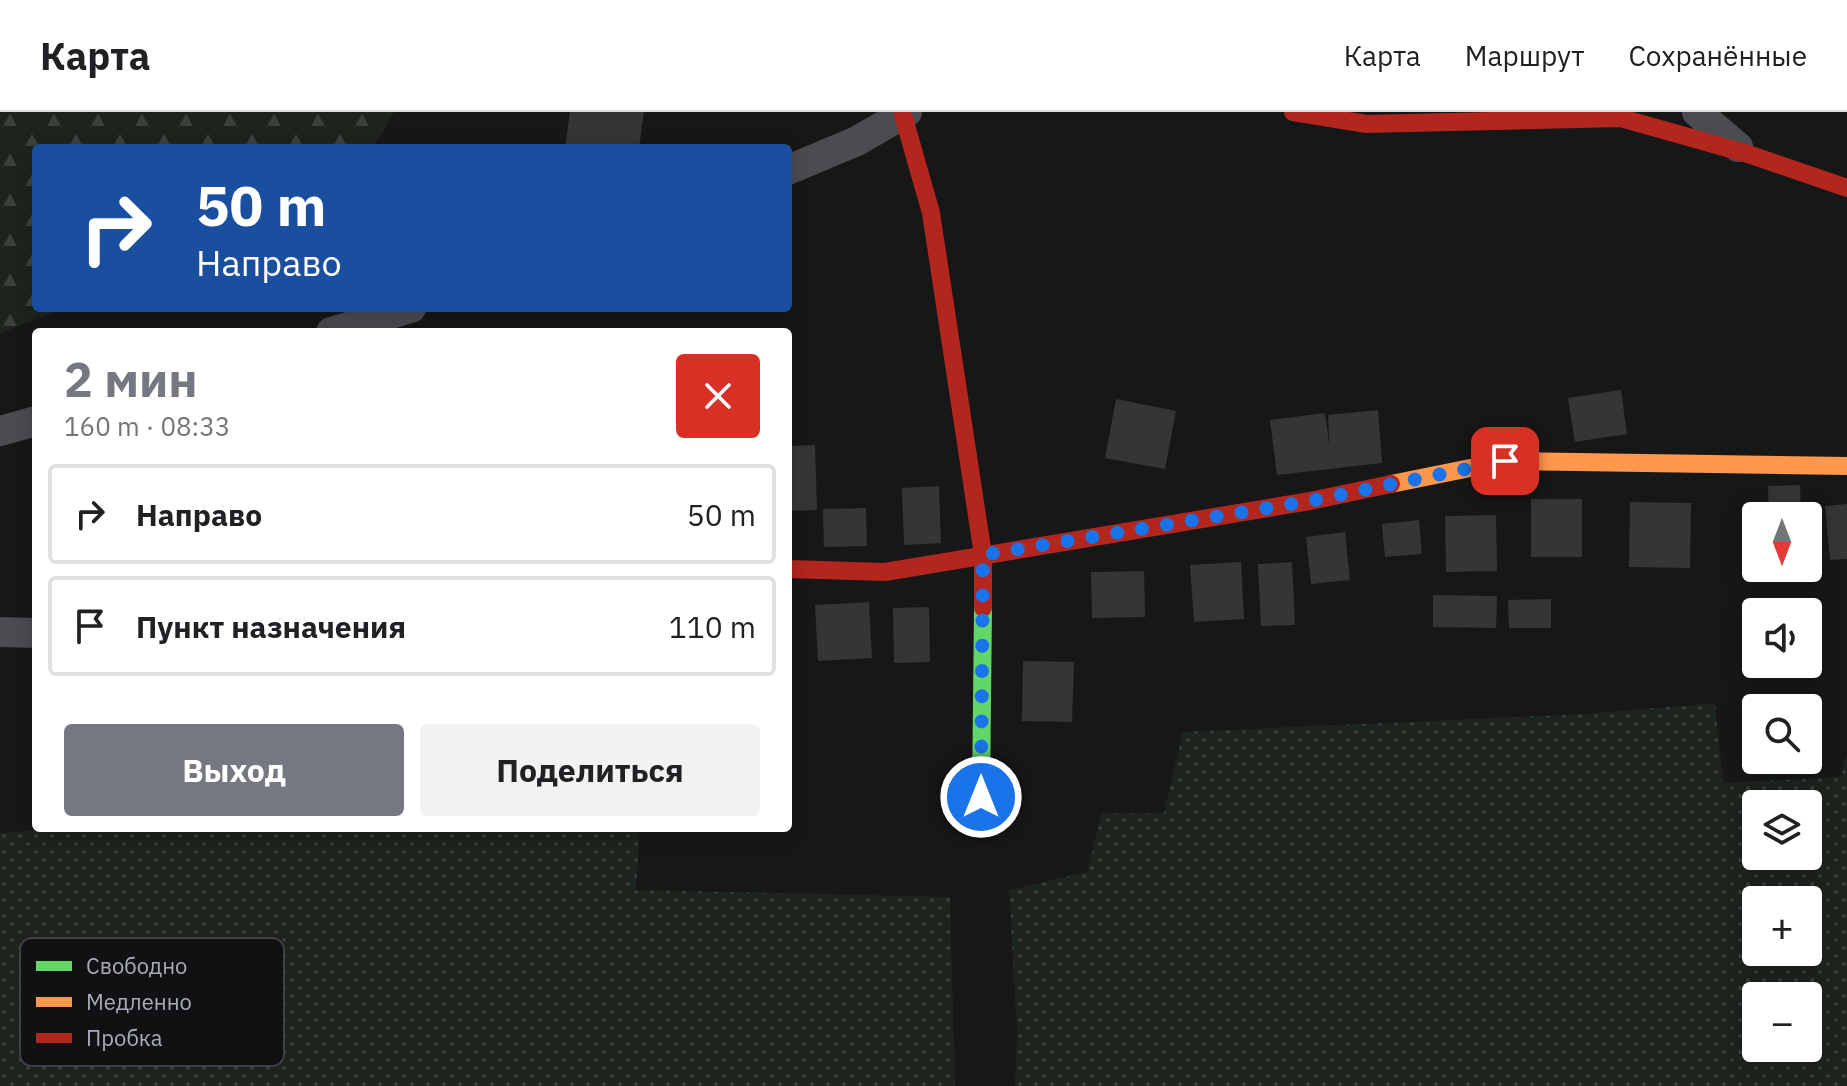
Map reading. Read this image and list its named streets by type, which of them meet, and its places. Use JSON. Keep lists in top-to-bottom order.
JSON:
{
  "legend": ["Свободно", "Медленно", "Пробка"],
  "north": "bottom",
  "page": {
    "header": "Карта",
    "nav": ["Карта", "Маршрут", "Сохранённые"],
    "turn": ["50 m", "Направо"],
    "heading": ["2 мин", "160 m · 08:33"],
    "list": [
      {
        "name": "Направо",
        "value": "50 m"
      },
      {
        "name": "Пункт назначения",
        "value": "110 m"
      }
    ],
    "map_buttons": ["+", "−"],
    "buttons": ["Выход", "Поделиться"]
  }
}
